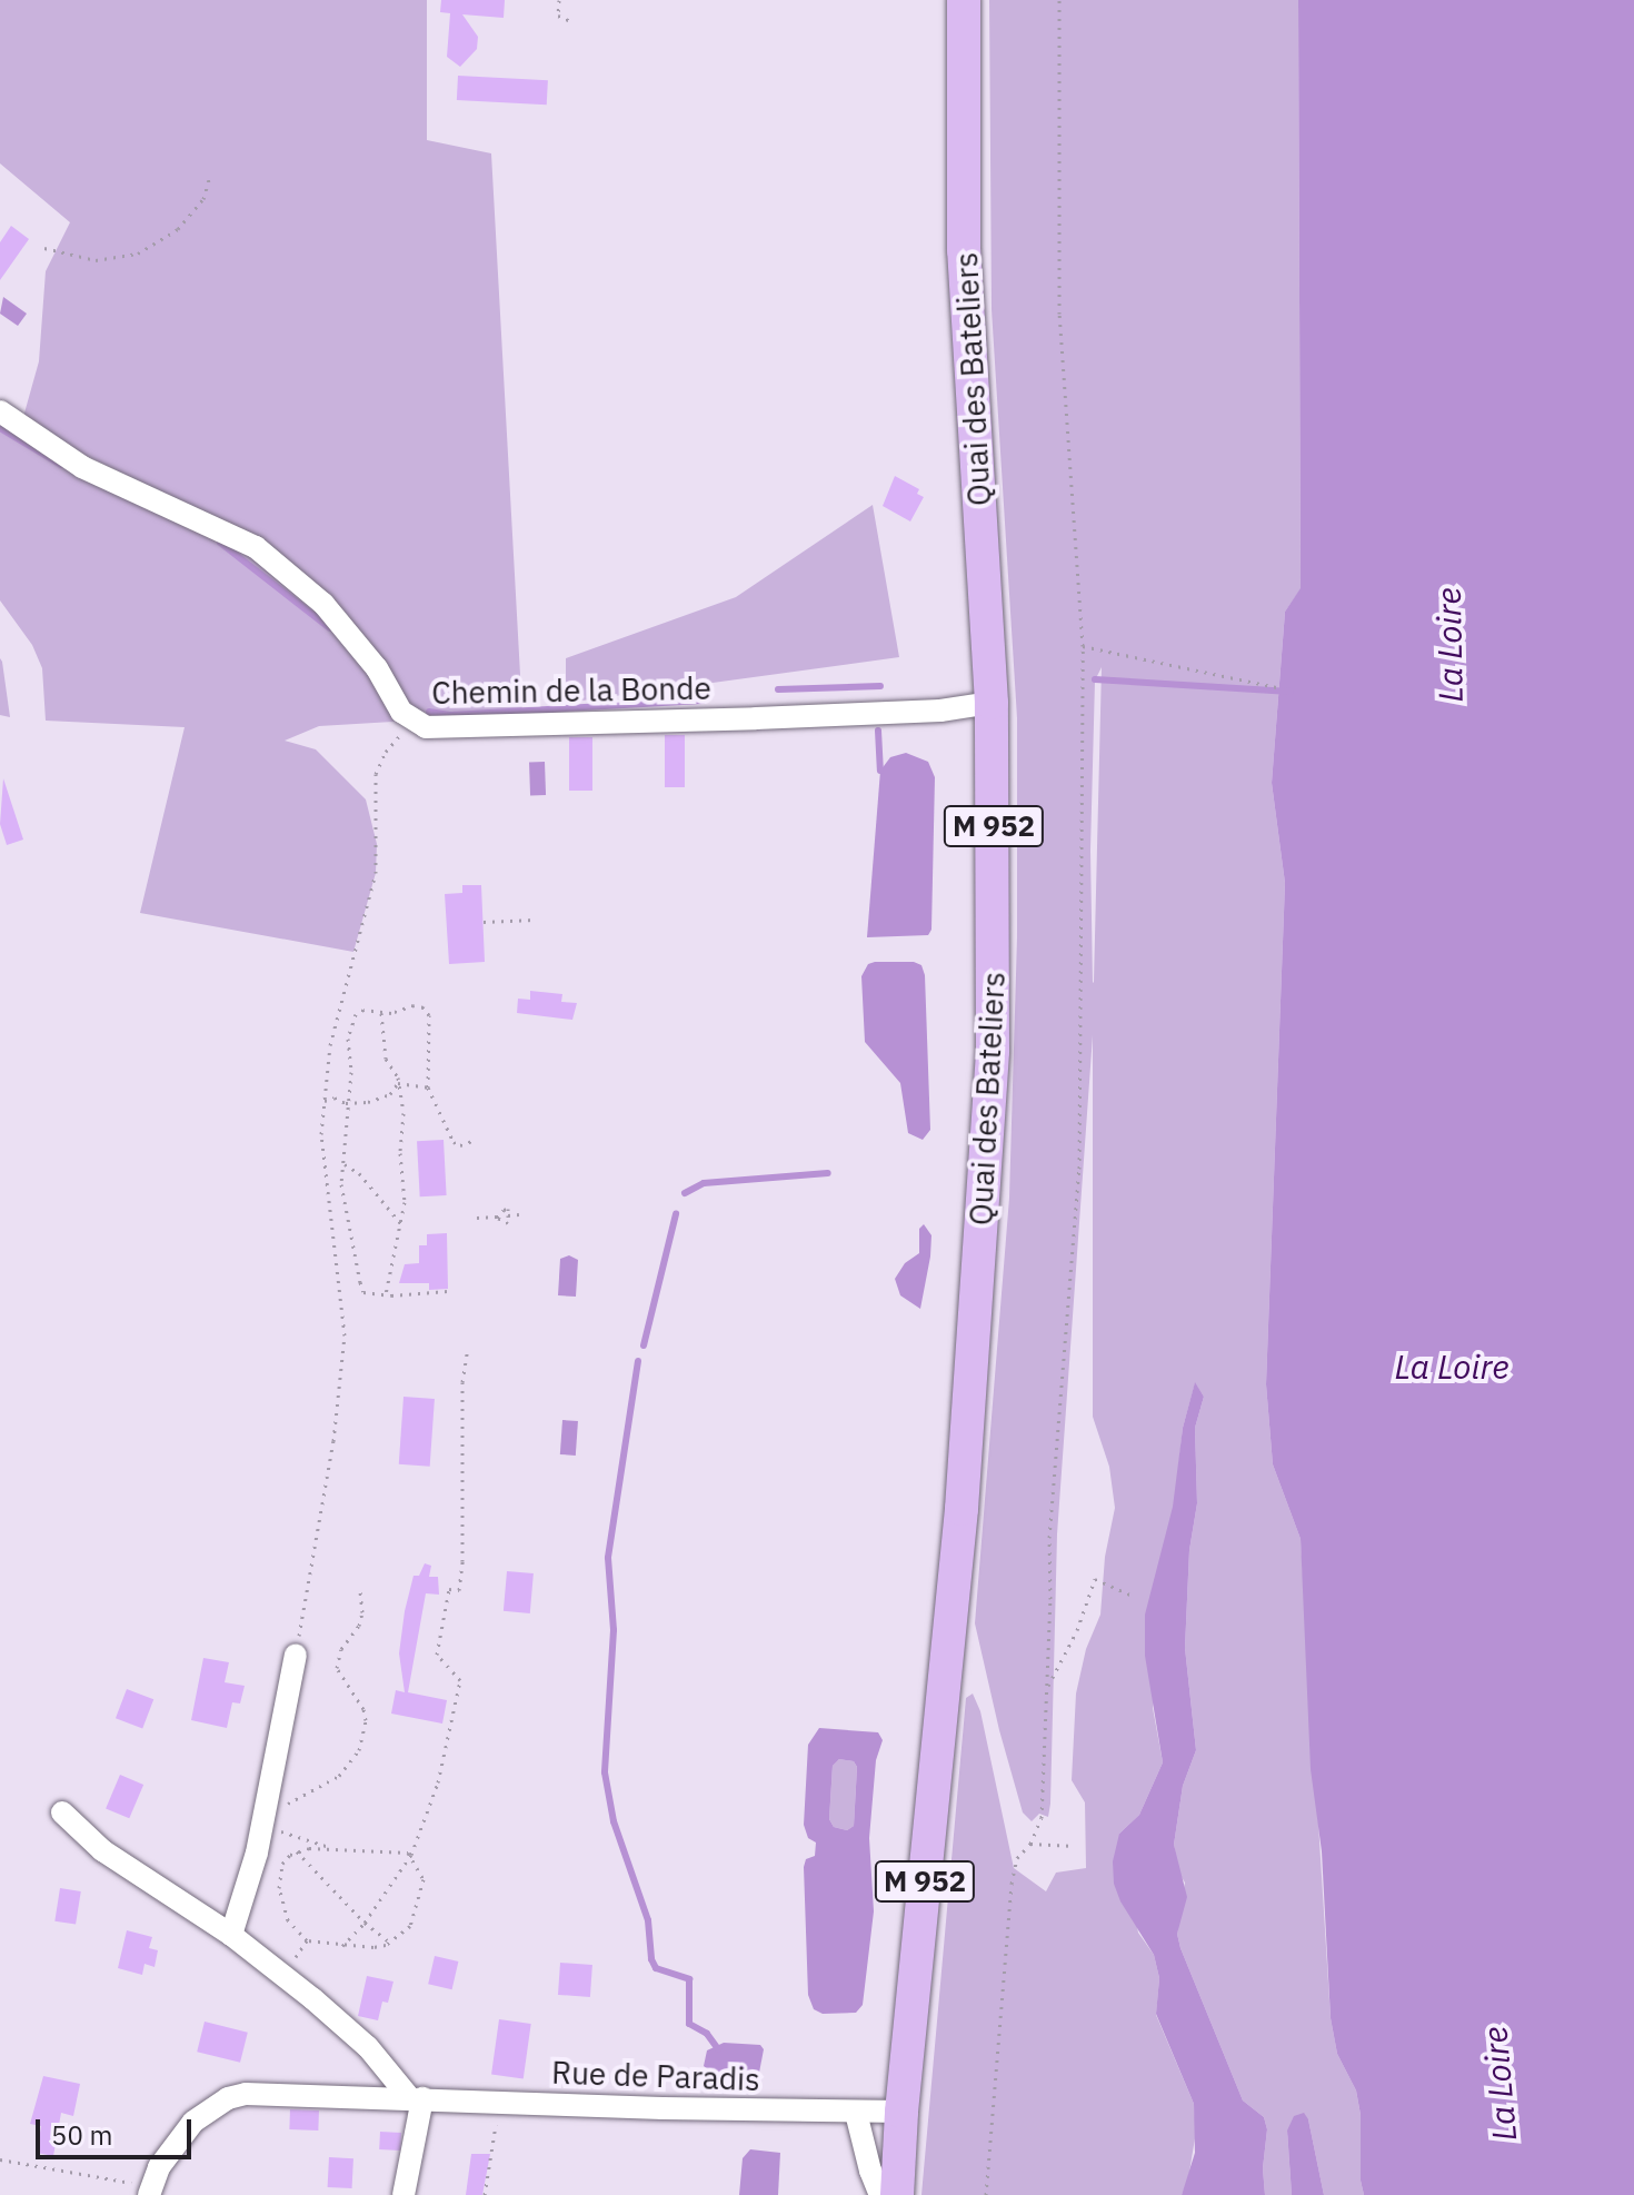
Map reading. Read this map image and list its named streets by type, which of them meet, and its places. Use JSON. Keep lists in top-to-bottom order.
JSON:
{
  "streets": {
    "main road": ["Quai des Bateliers", "M 952"],
    "street": ["Chemin de la Bonde", "Rue de Paradis"]
  },
  "crossings": [
    ["Quai des Bateliers", "Chemin de la Bonde"],
    ["Quai des Bateliers", "Rue de Paradis"]
  ],
  "water": ["La Loire"],
  "scale_bar": "50 m"
}
